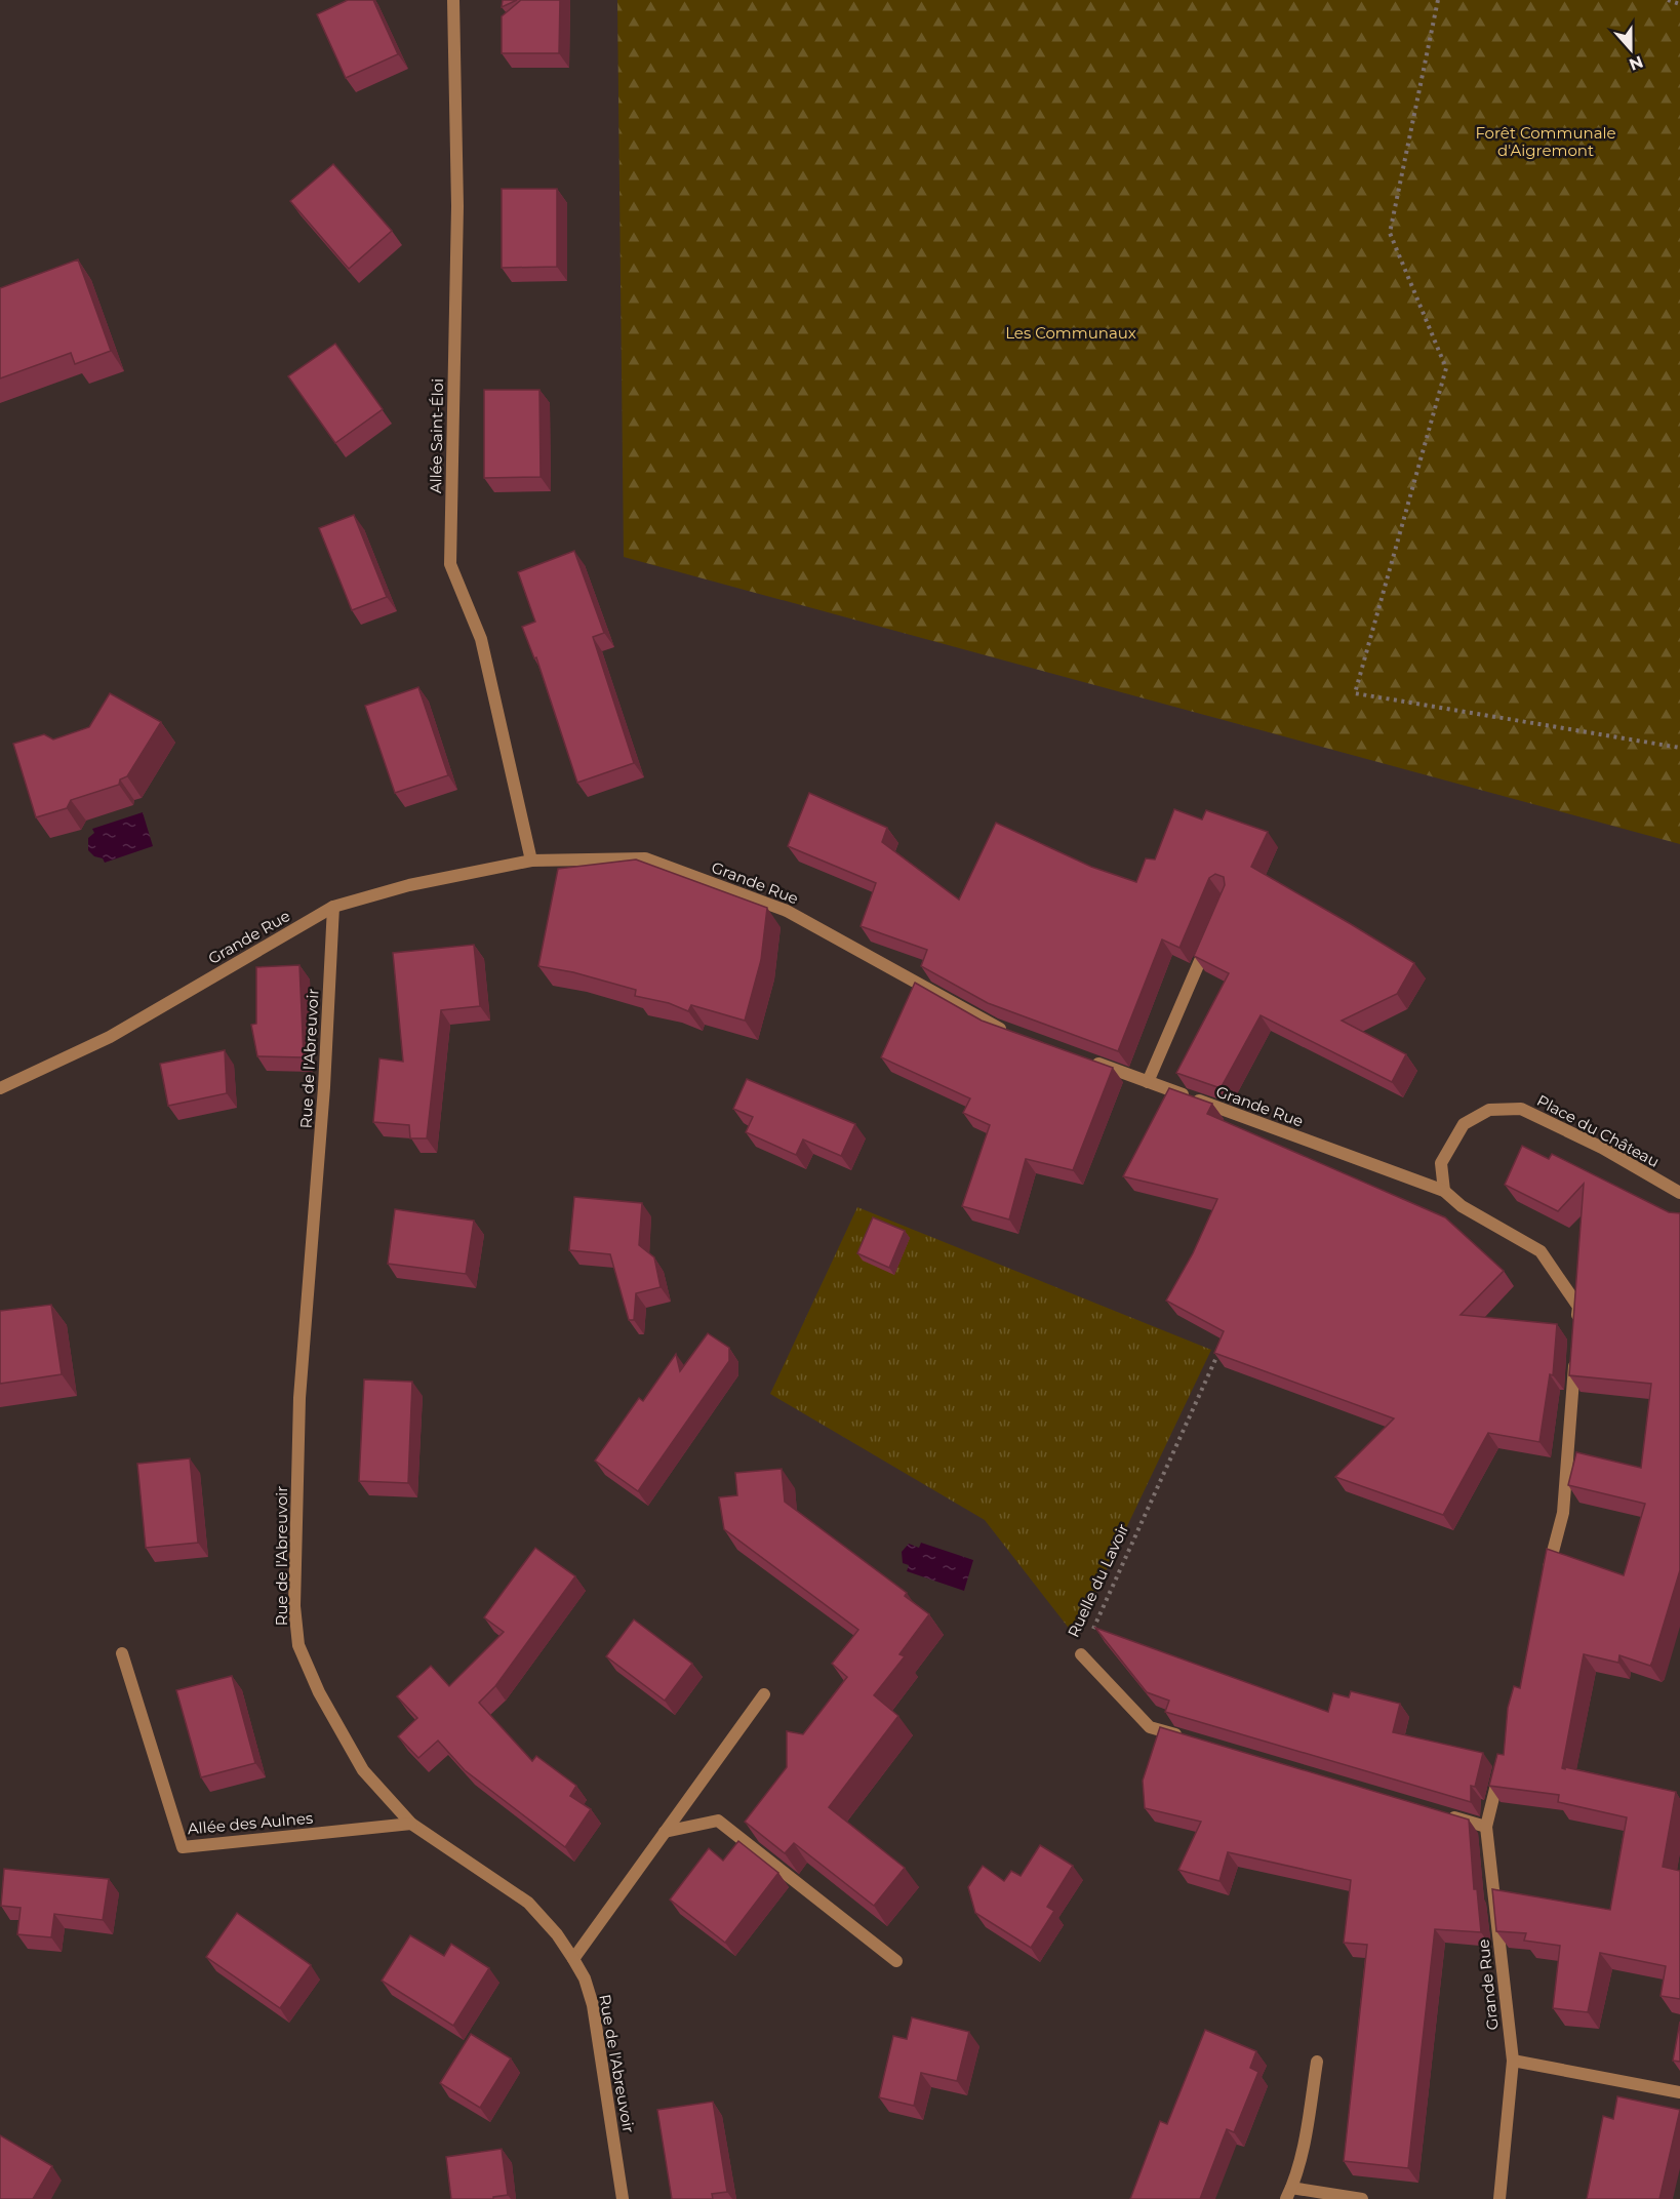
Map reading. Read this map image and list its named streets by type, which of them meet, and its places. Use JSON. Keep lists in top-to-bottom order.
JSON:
{
  "streets": {
    "street": [
      "Allée Saint-Éloi",
      "Grande Rue",
      "Rue de l'Abreuvoir",
      "Place du Château",
      "Ruelle du Lavoir",
      "Allée des Aulnes"
    ]
  },
  "crossings": [
    ["Allée Saint-Éloi", "Grande Rue"],
    ["Grande Rue", "Rue de l'Abreuvoir"],
    ["Grande Rue", "Place du Château"],
    ["Rue de l'Abreuvoir", "Allée des Aulnes"]
  ],
  "parks": ["Forêt Communale d'Aigremont", "Les Communaux"],
  "north": "bottom"
}
